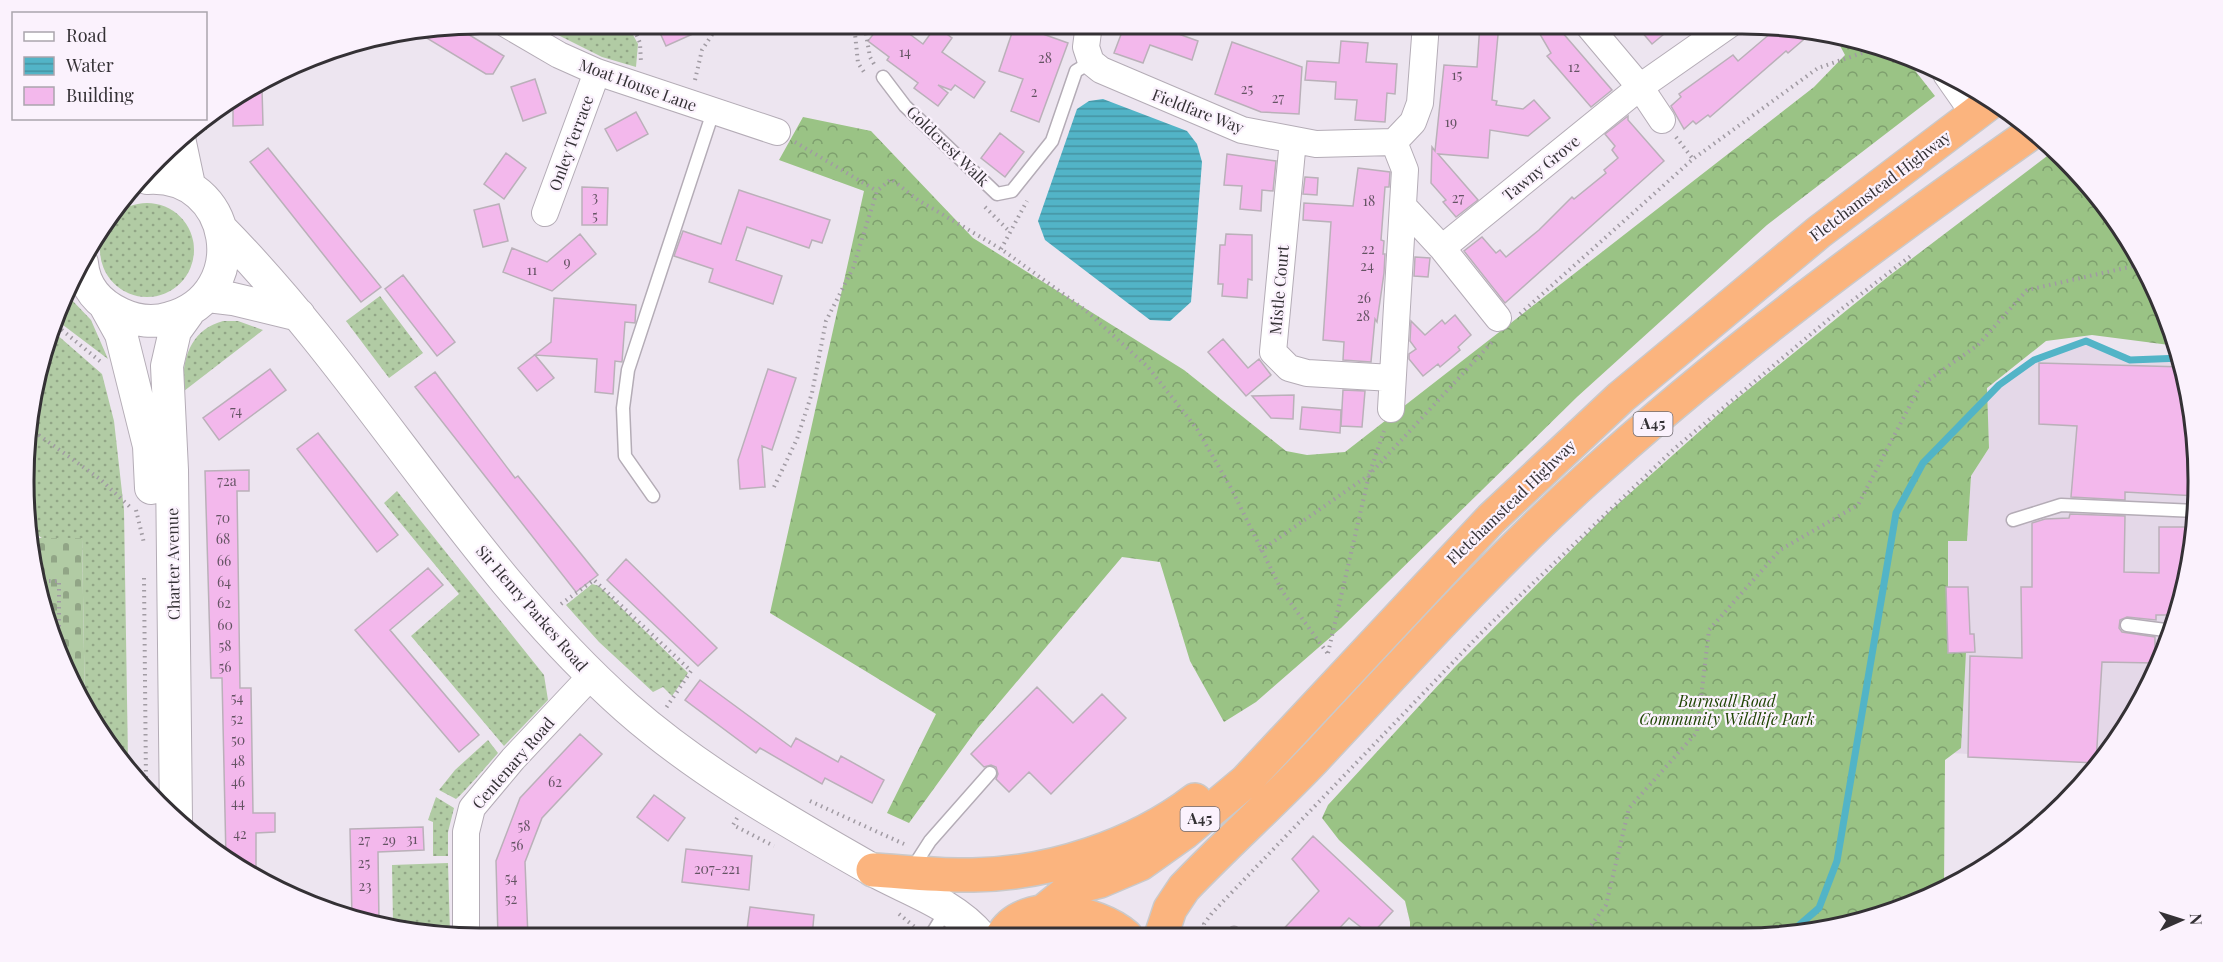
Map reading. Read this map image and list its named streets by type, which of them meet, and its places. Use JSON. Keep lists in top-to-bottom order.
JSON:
{
  "streets": {
    "highway": ["Fletchamstead Highway", "A45"],
    "street": [
      "Moat House Lane",
      "Fieldfare Way",
      "Onley Terrace",
      "Tawny Grove",
      "Mistle Court",
      "Charter Avenue",
      "Sir Henry Parkes Road",
      "Centenary Road"
    ],
    "lane": ["Goldcrest Walk"]
  },
  "crossings": [
    ["Moat House Lane", "Onley Terrace"],
    ["Fieldfare Way", "Goldcrest Walk"],
    ["Fieldfare Way", "Mistle Court"],
    ["Fletchamstead Highway", "A45"],
    ["Charter Avenue", "Sir Henry Parkes Road"],
    ["Sir Henry Parkes Road", "Centenary Road"]
  ],
  "parks": ["Burnsall Road Community Wildlife Park"],
  "house_numbers": [
    "14",
    "28",
    "12",
    "15",
    "25",
    "2",
    "27",
    "19",
    "3",
    "27",
    "18",
    "5",
    "22",
    "9",
    "24",
    "11",
    "26",
    "28",
    "74",
    "72a",
    "70",
    "68",
    "66",
    "64",
    "62",
    "60",
    "58",
    "56",
    "54",
    "52",
    "50",
    "48",
    "46",
    "62",
    "44",
    "58",
    "42",
    "31",
    "27",
    "29",
    "56",
    "25",
    "207-221",
    "54",
    "23",
    "52"
  ],
  "legend": ["Road", "Water", "Building"],
  "north": "right"
}
